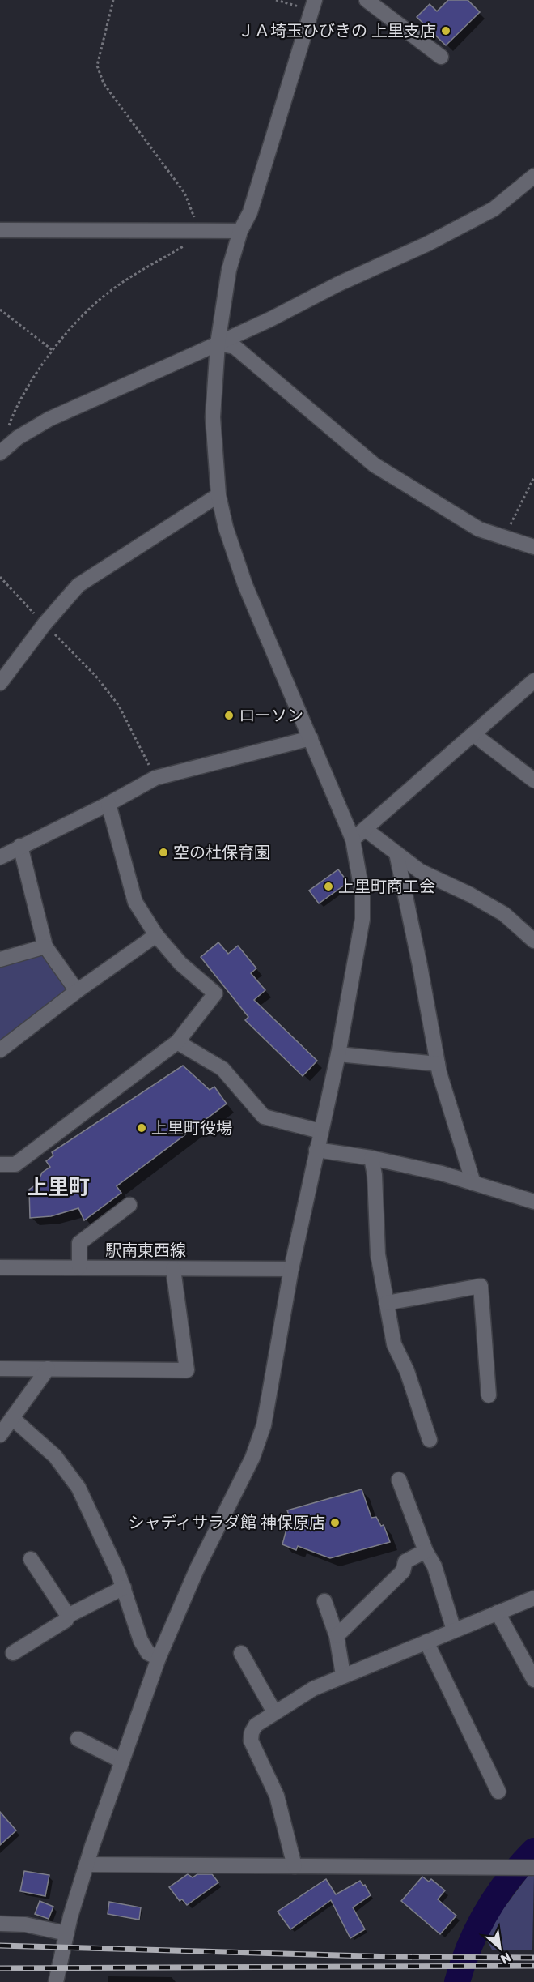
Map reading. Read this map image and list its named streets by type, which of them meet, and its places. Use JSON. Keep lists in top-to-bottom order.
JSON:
{
  "streets": {
    "street": ["駅南東西線"]
  },
  "districts": ["上里町"],
  "places": [
    "ＪＡ埼玉ひびきの 上里支店",
    "ローソン",
    "空の杜保育園",
    "上里町商工会",
    "上里町役場",
    "シャディサラダ館 神保原店"
  ],
  "north": "bottom right"
}
